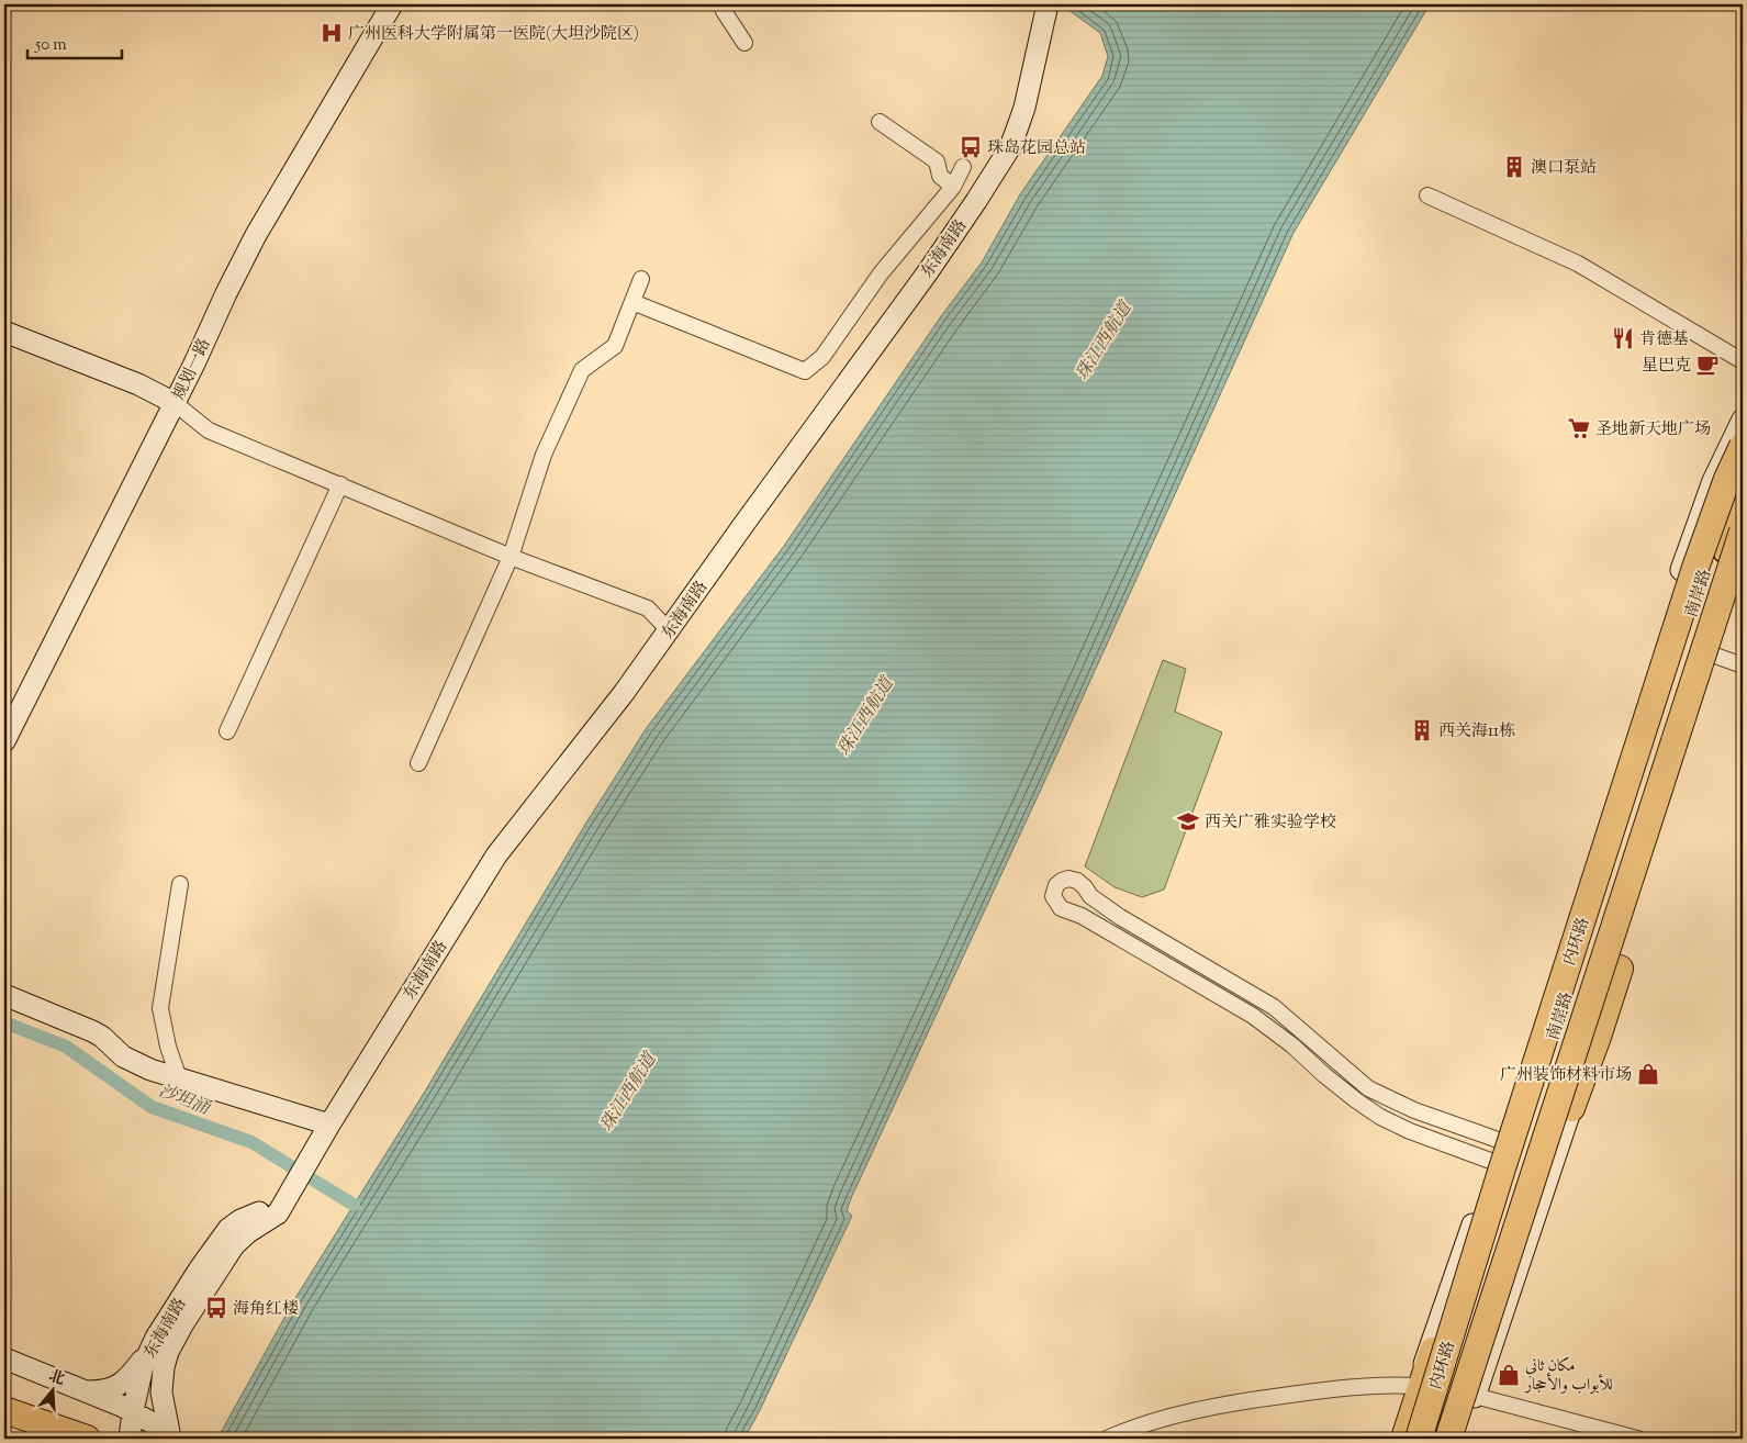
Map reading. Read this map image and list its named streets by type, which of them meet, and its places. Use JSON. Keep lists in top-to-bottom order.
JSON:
{
  "streets": {
    "highway": ["内环路"],
    "main road": ["南岸路"],
    "street": ["东海南路", "规划一路"]
  },
  "crossings": [
    ["南岸路", "内环路"]
  ],
  "water": ["珠江西航道", "沙坦涌"],
  "places": {
    "hospital": ["广州医科大学附属第一医院(大坦沙院区)"],
    "bus stop": ["珠岛花园总站", "海角红楼"],
    "building": ["澳口泵站", "西关海11栋"],
    "restaurant": ["肯德基"],
    "cafe": ["星巴克"],
    "supermarket": ["圣地新天地广场"],
    "school or university": ["西关广雅实验学校"],
    "shop": ["广州装饰材料市场", "مكان ثاني للأبواب والأحجار"]
  },
  "scale_bar": "50 m",
  "north": "top"
}
